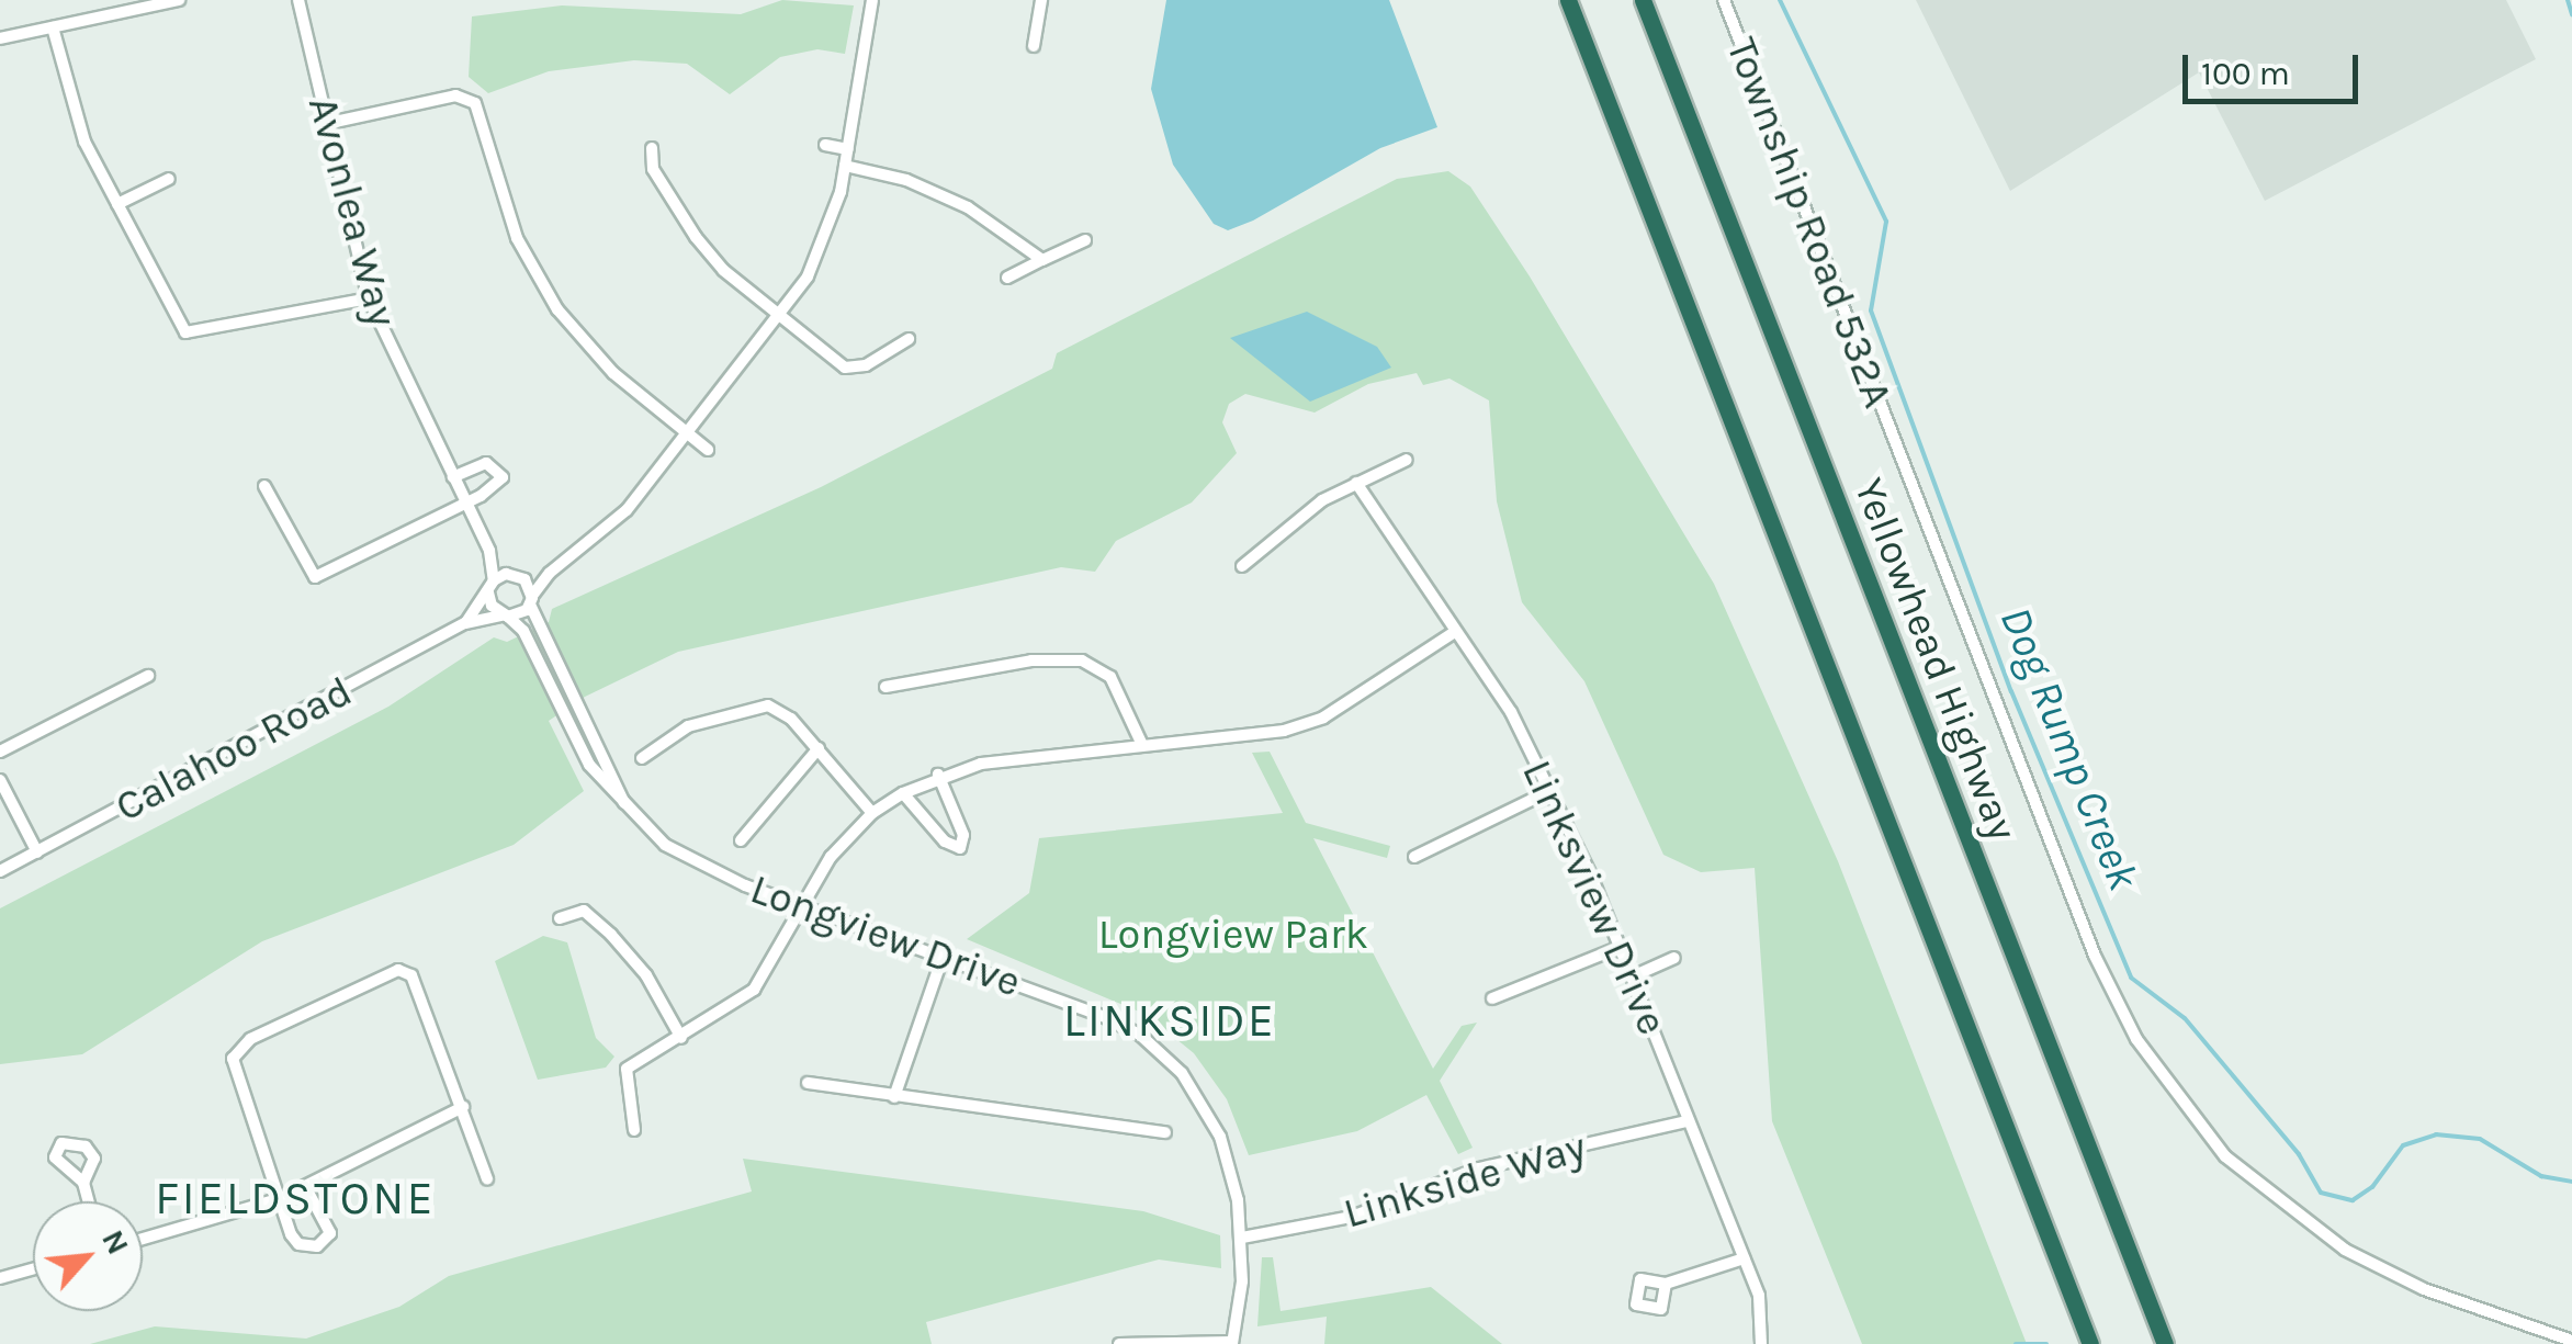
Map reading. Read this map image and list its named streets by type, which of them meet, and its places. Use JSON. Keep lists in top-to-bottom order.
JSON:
{
  "streets": {
    "highway": ["Yellowhead Highway"],
    "street": [
      "Avonlea Way",
      "Township Road 532A",
      "Calahoo Road",
      "Linksview Drive",
      "Longview Drive",
      "Linkside Way"
    ]
  },
  "crossings": [
    ["Avonlea Way", "Calahoo Road"],
    ["Avonlea Way", "Longview Drive"],
    ["Calahoo Road", "Longview Drive"],
    ["Linksview Drive", "Linkside Way"],
    ["Longview Drive", "Linkside Way"]
  ],
  "districts": ["LINKSIDE", "FIELDSTONE"],
  "water": ["Dog Rump Creek"],
  "parks": ["Longview Park"],
  "scale_bar": "100 m",
  "north": "top right"
}
